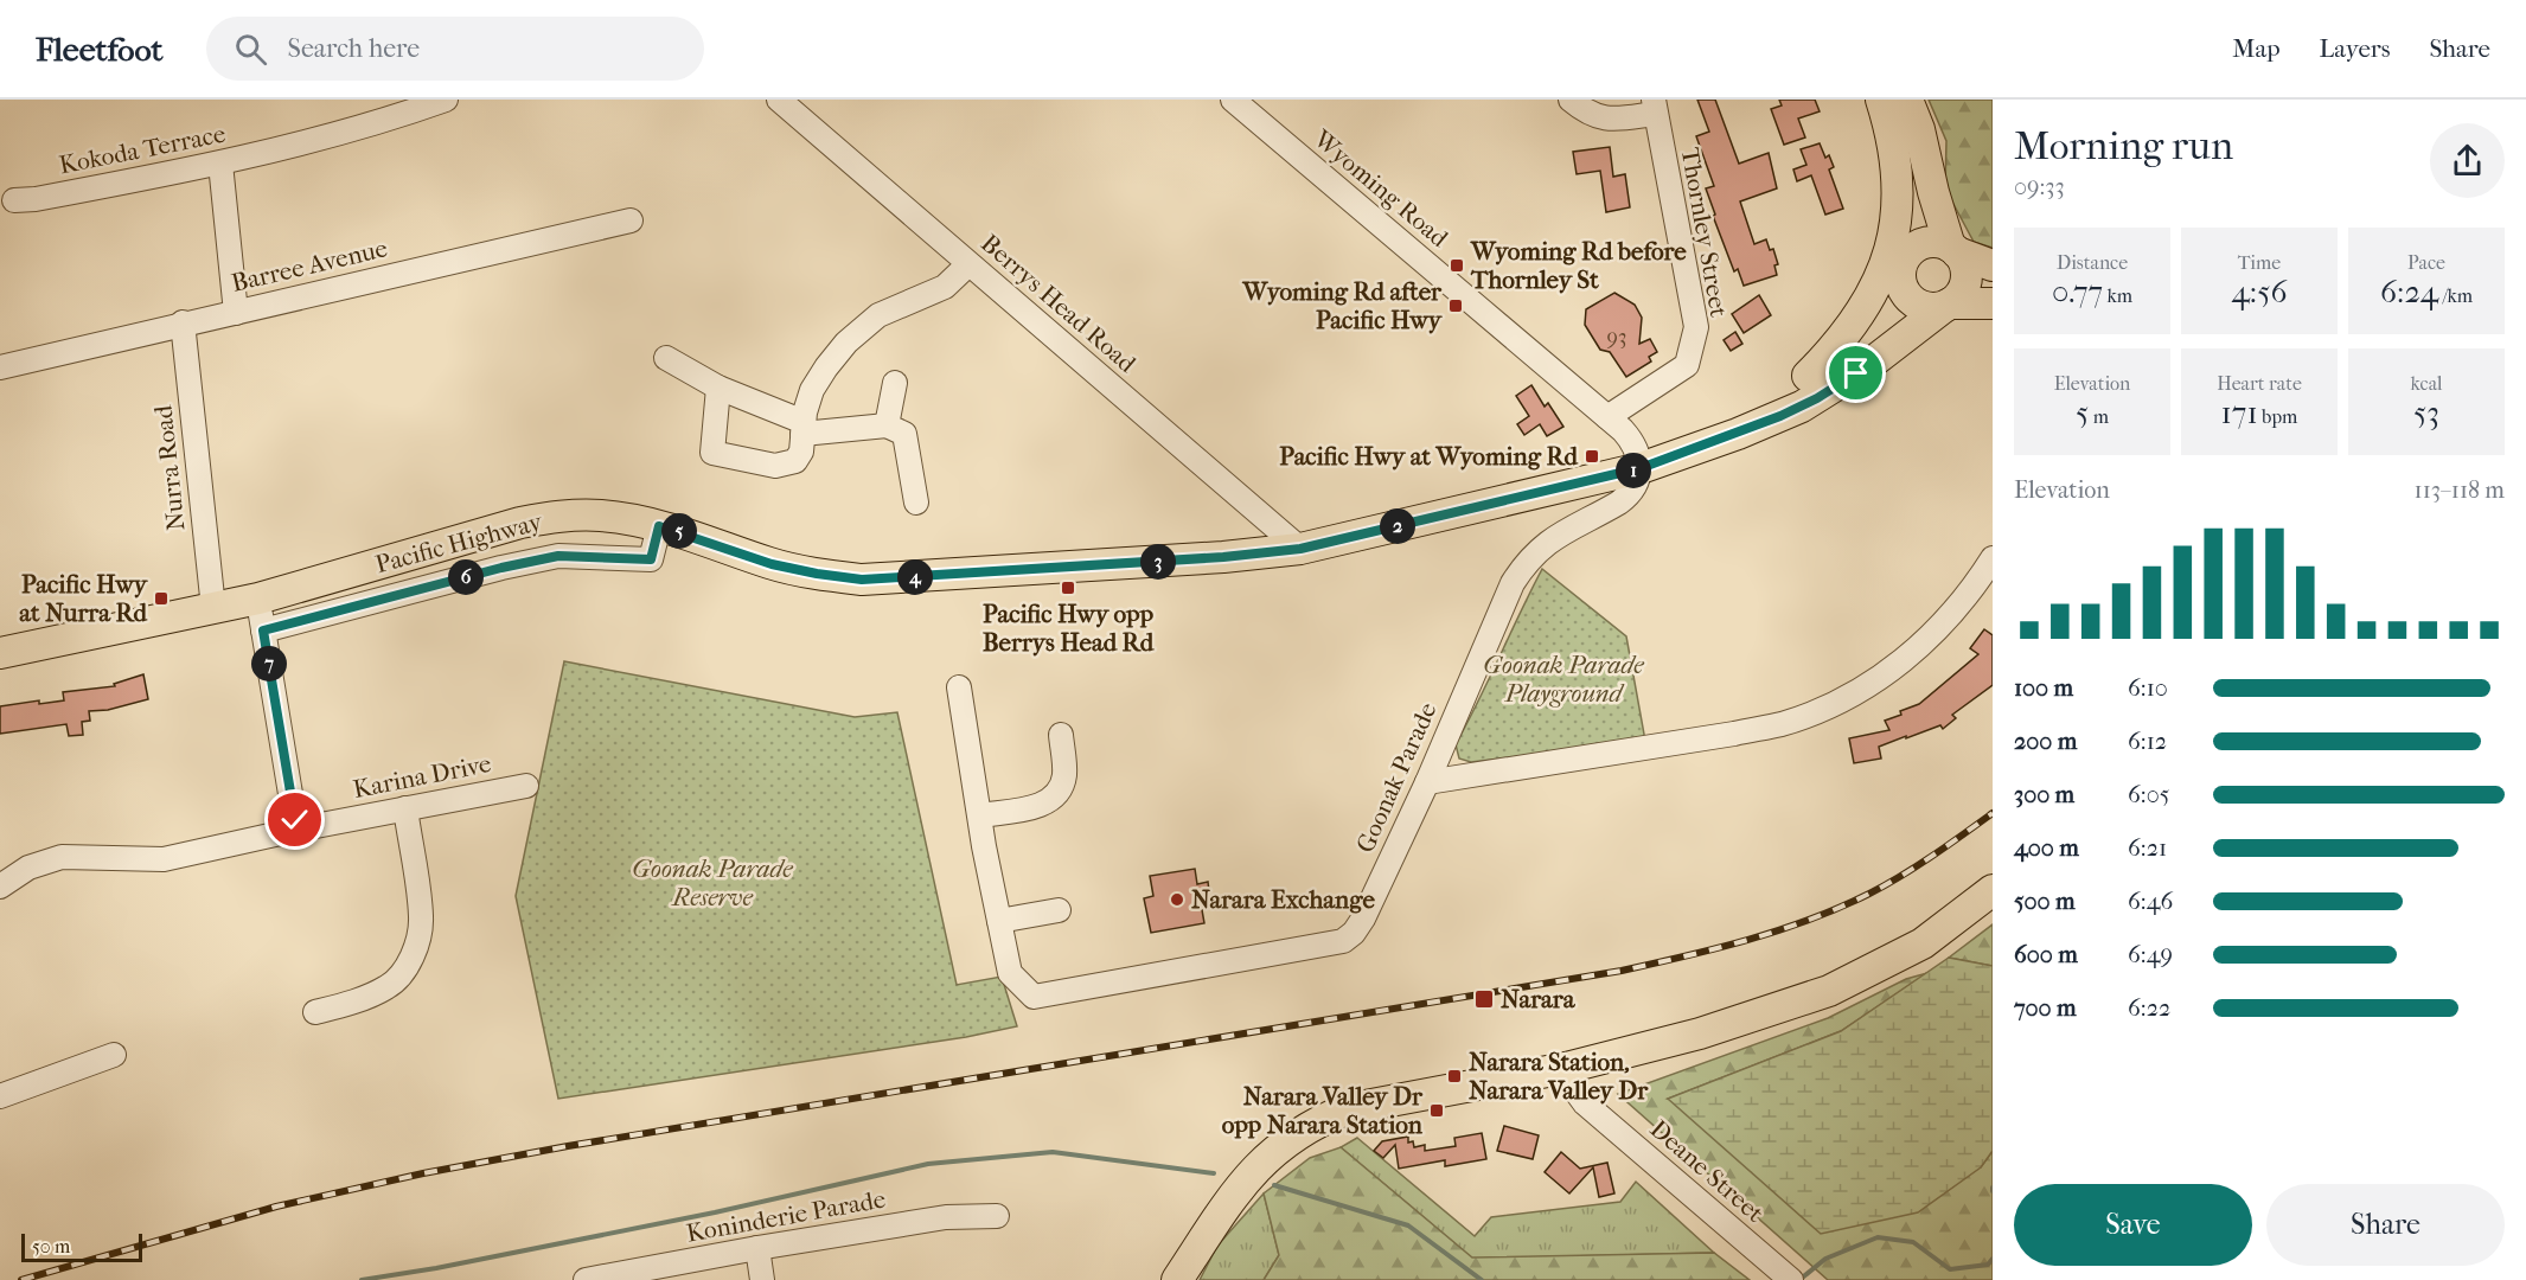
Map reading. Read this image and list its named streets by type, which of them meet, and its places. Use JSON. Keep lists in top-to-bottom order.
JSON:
{
  "streets": {
    "main road": ["Pacific Highway"],
    "street": [
      "Kokoda Terrace",
      "Wyoming Road",
      "Thornley Street",
      "Barree Avenue",
      "Berrys Head Road",
      "Nurra Road",
      "Karina Drive",
      "Goonak Parade",
      "Deane Street",
      "Koninderie Parade"
    ]
  },
  "crossings": [
    ["Wyoming Road", "Thornley Street"],
    ["Wyoming Road", "Pacific Highway"],
    ["Wyoming Road", "Goonak Parade"],
    ["Barree Avenue", "Nurra Road"],
    ["Berrys Head Road", "Pacific Highway"],
    ["Nurra Road", "Pacific Highway"],
    ["Pacific Highway", "Goonak Parade"]
  ],
  "parks": ["Goonak Parade Playground", "Goonak Parade Reserve"],
  "places": {
    "transit": [
      "Wyoming Rd before Thornley St",
      "Wyoming Rd after Pacific Hwy",
      "Pacific Hwy at Wyoming Rd",
      "Pacific Hwy opp Berrys Head Rd",
      "Pacific Hwy at Nurra Rd",
      "Narara",
      "Narara Station, Narara Valley Dr",
      "Narara Valley Dr opp Narara Station"
    ],
    "other": ["Narara Exchange"]
  },
  "house_numbers": ["93"],
  "scale_bar": "50 m",
  "page": {
    "header": "Fleetfoot",
    "search": "Search here",
    "nav": ["Map", "Layers", "Share"],
    "heading": ["Morning run", "09:33"],
    "stats": [
      ["Distance", "0.77 km"],
      ["Time", "4:56"],
      ["Pace", "6:24 /km"],
      ["Elevation", "5 m"],
      ["Heart rate", "171 bpm"],
      ["kcal", "53"]
    ],
    "pins": [
      "1",
      "2",
      "5",
      "3",
      "4",
      "6",
      "7"
    ],
    "chart": ["Elevation", "113–118 m"],
    "list": [
      {
        "name": "100 m",
        "note": "6:10"
      },
      {
        "name": "200 m",
        "note": "6:12"
      },
      {
        "name": "300 m",
        "note": "6:05"
      },
      {
        "name": "400 m",
        "note": "6:21"
      },
      {
        "name": "500 m",
        "note": "6:46"
      },
      {
        "name": "600 m",
        "note": "6:49"
      },
      {
        "name": "700 m",
        "note": "6:22"
      }
    ],
    "buttons": ["Save", "Share"],
    "scale": "50 m"
  }
}
